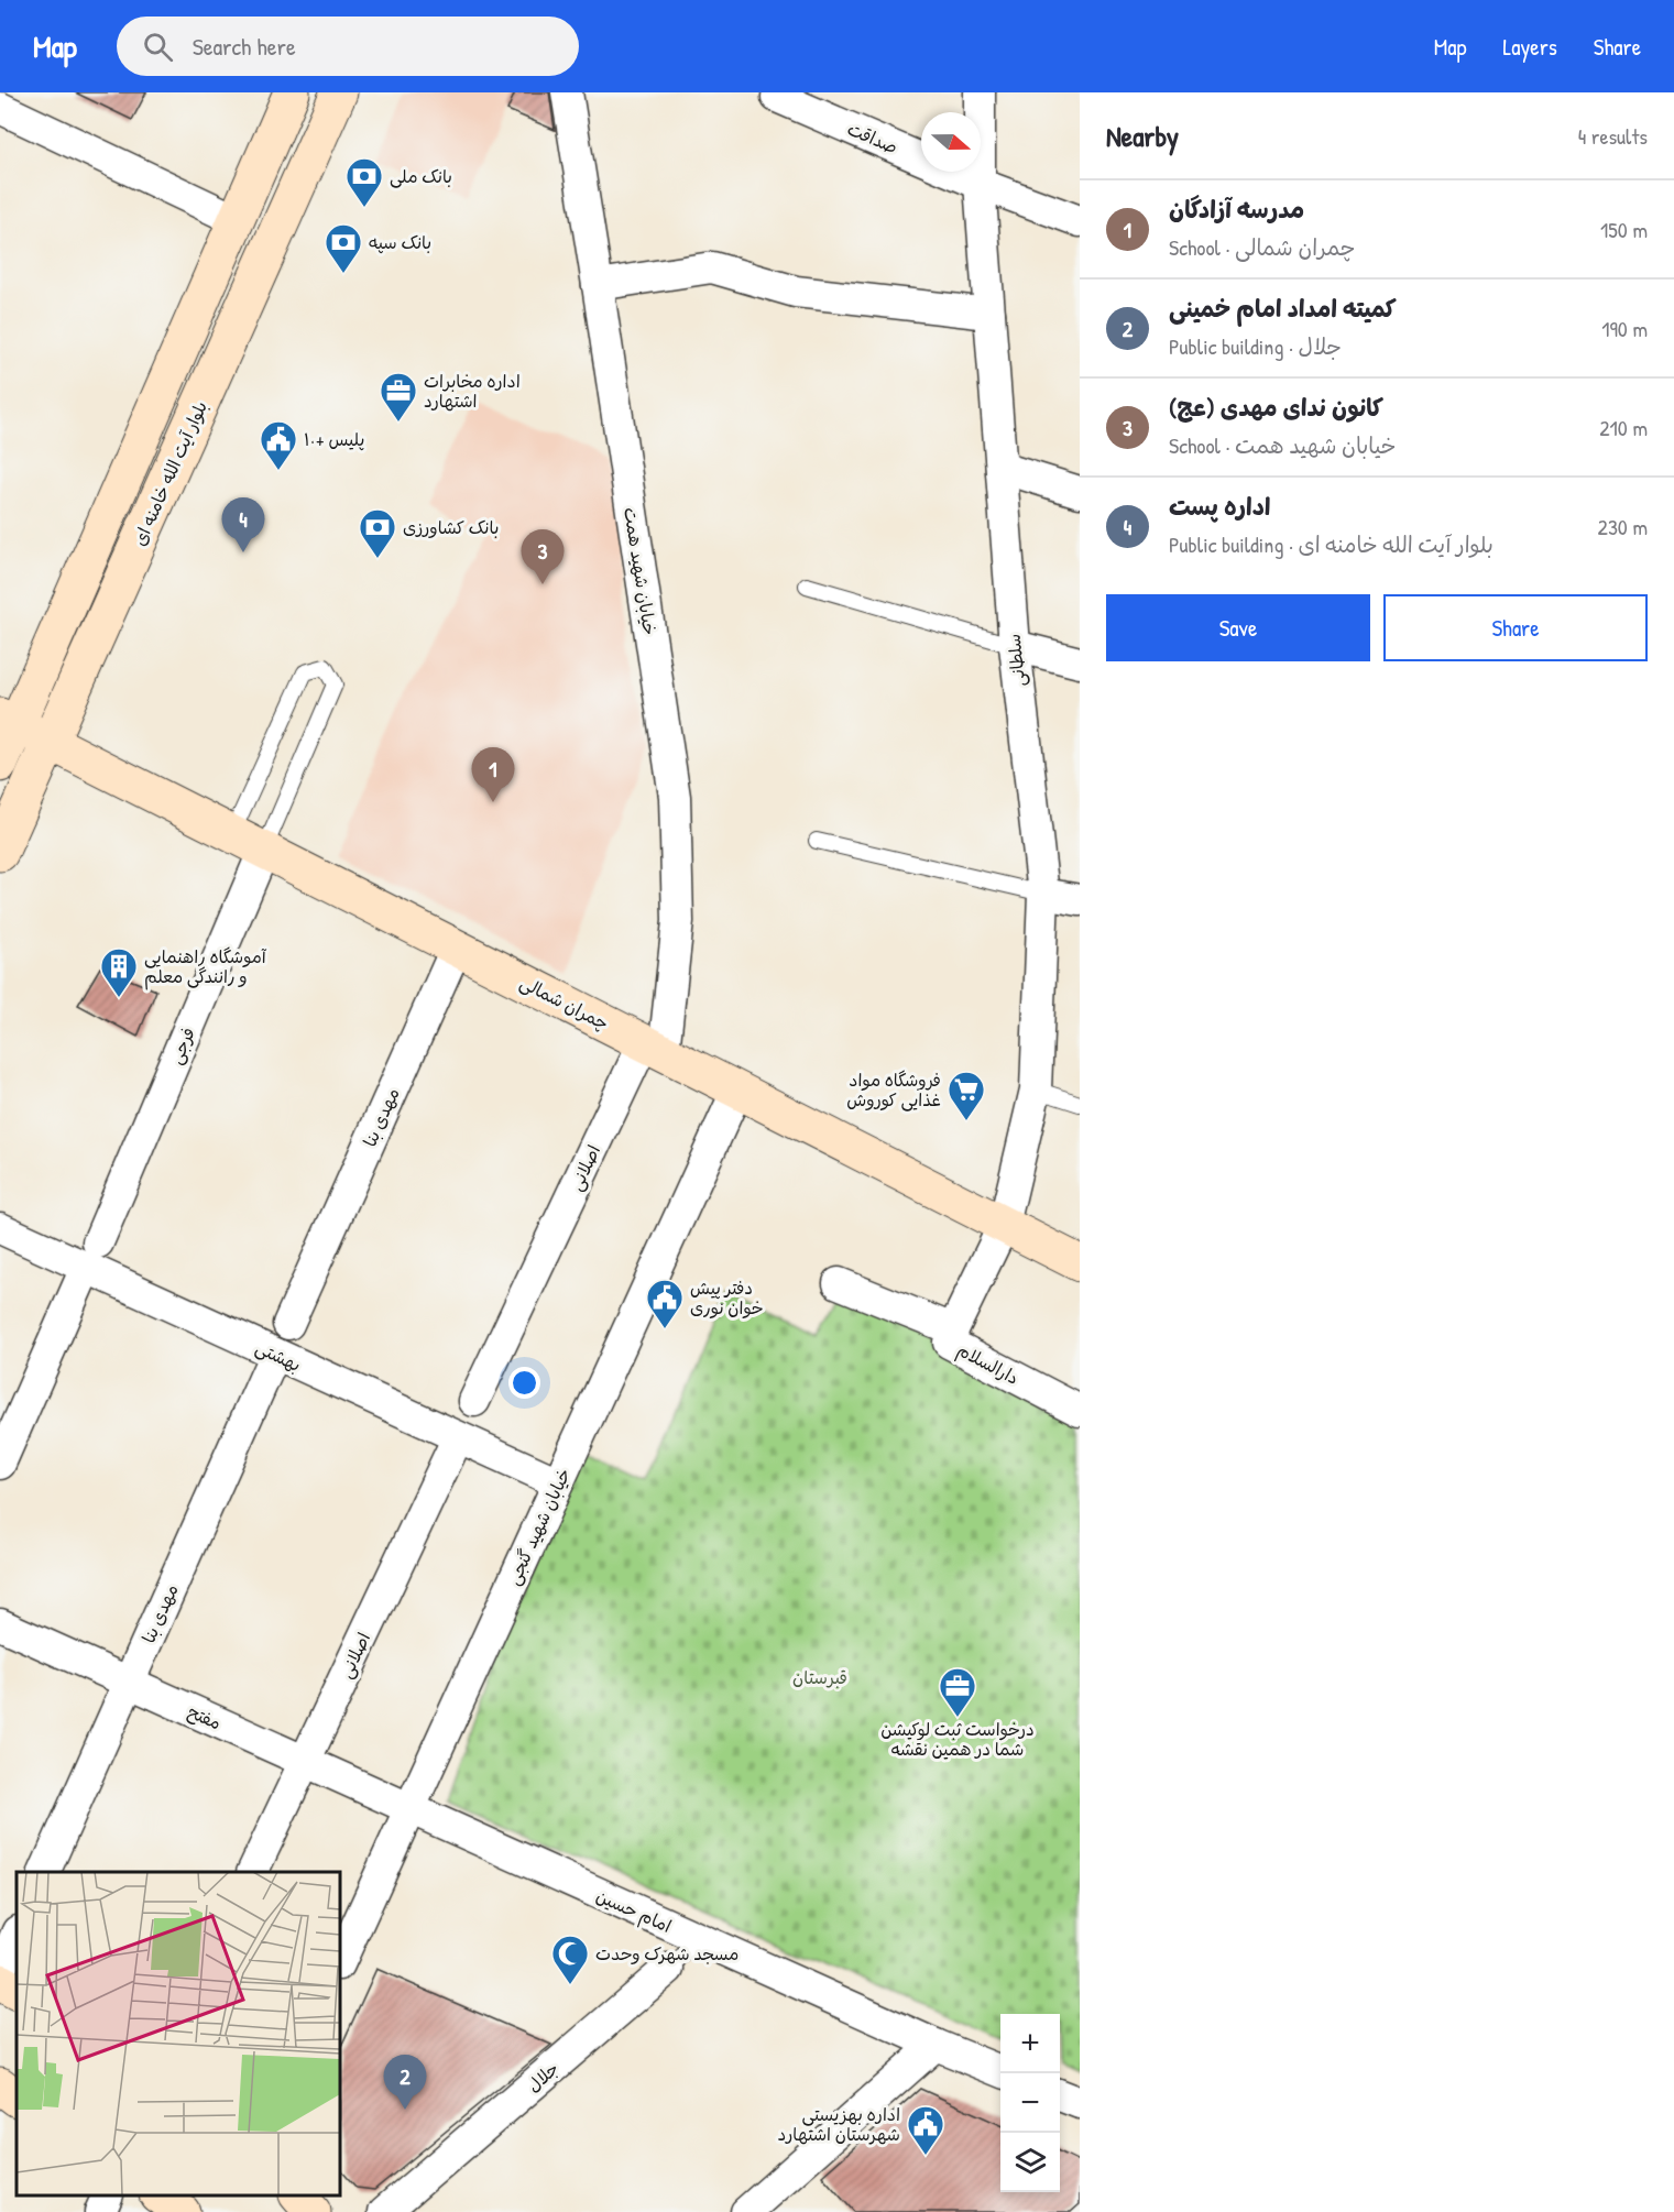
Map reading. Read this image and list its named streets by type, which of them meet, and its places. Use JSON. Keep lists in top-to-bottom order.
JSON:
{
  "streets": {
    "main road": ["بلوار آیت الله خامنه ای", "چمران شمالی"],
    "street": [
      "صداقت",
      "خیابان شهید همت",
      "سلطانی",
      "فرجی",
      "مهدی بنا",
      "اصلانی",
      "بهشتی",
      "دارالسلام",
      "خیابان شهید گنجی",
      "مفتح",
      "امام حسین",
      "جلال"
    ]
  },
  "crossings": [
    ["صداقت", "سلطانی"],
    ["بلوار آیت الله خامنه ای", "چمران شمالی"],
    ["خیابان شهید همت", "چمران شمالی"],
    ["خیابان شهید همت", "اصلانی"],
    ["سلطانی", "چمران شمالی"],
    ["سلطانی", "دارالسلام"],
    ["چمران شمالی", "فرجی"],
    ["چمران شمالی", "مهدی بنا"],
    ["چمران شمالی", "اصلانی"],
    ["چمران شمالی", "خیابان شهید گنجی"],
    ["فرجی", "بهشتی"],
    ["مهدی بنا", "بهشتی"],
    ["مهدی بنا", "مفتح"],
    ["اصلانی", "بهشتی"],
    ["اصلانی", "مفتح"],
    ["بهشتی", "خیابان شهید گنجی"],
    ["خیابان شهید گنجی", "مفتح"],
    ["خیابان شهید گنجی", "امام حسین"],
    ["مفتح", "امام حسین"],
    ["امام حسین", "جلال"]
  ],
  "parks": ["قبرستان"],
  "places": {
    "bank": ["بانک ملی", "بانک سپه", "بانک کشاورزی"],
    "office": ["اداره مخابرات اشتهارد", "درخواست ثبت لوکیشن شما در همین نقشه"],
    "public building": ["پلیس +۱۰", "دفتر پیش خوان نوری", "اداره بهزیستی شهرستان اشتهارد"],
    "building": ["آموشگاه راهنمایی و رانندگی معلم"],
    "supermarket": ["فروشگاه مواد غذایی کوروش"],
    "mosque": ["مسجد شهرک وحدت"]
  },
  "north": "right",
  "page": {
    "header": "Map",
    "search": "Search here",
    "nav": ["Map", "Layers", "Share"],
    "heading": ["Nearby", "4 results"],
    "list": [
      {
        "mark": "1",
        "name": "مدرسه آزادگان",
        "note": "School · چمران شمالی",
        "value": "150 m"
      },
      {
        "mark": "2",
        "name": "کمیته امداد امام خمینی",
        "note": "Public building · جلال",
        "value": "190 m"
      },
      {
        "mark": "3",
        "name": "کانون ندای مهدی (عج)",
        "note": "School · خیابان شهید همت",
        "value": "210 m"
      },
      {
        "mark": "4",
        "name": "اداره پست",
        "note": "Public building · بلوار آیت الله خامنه ای",
        "value": "230 m"
      }
    ],
    "pins": [
      "4",
      "3",
      "1",
      "2"
    ],
    "buttons": ["Save", "Share"],
    "map_buttons": ["+", "−"]
  }
}
